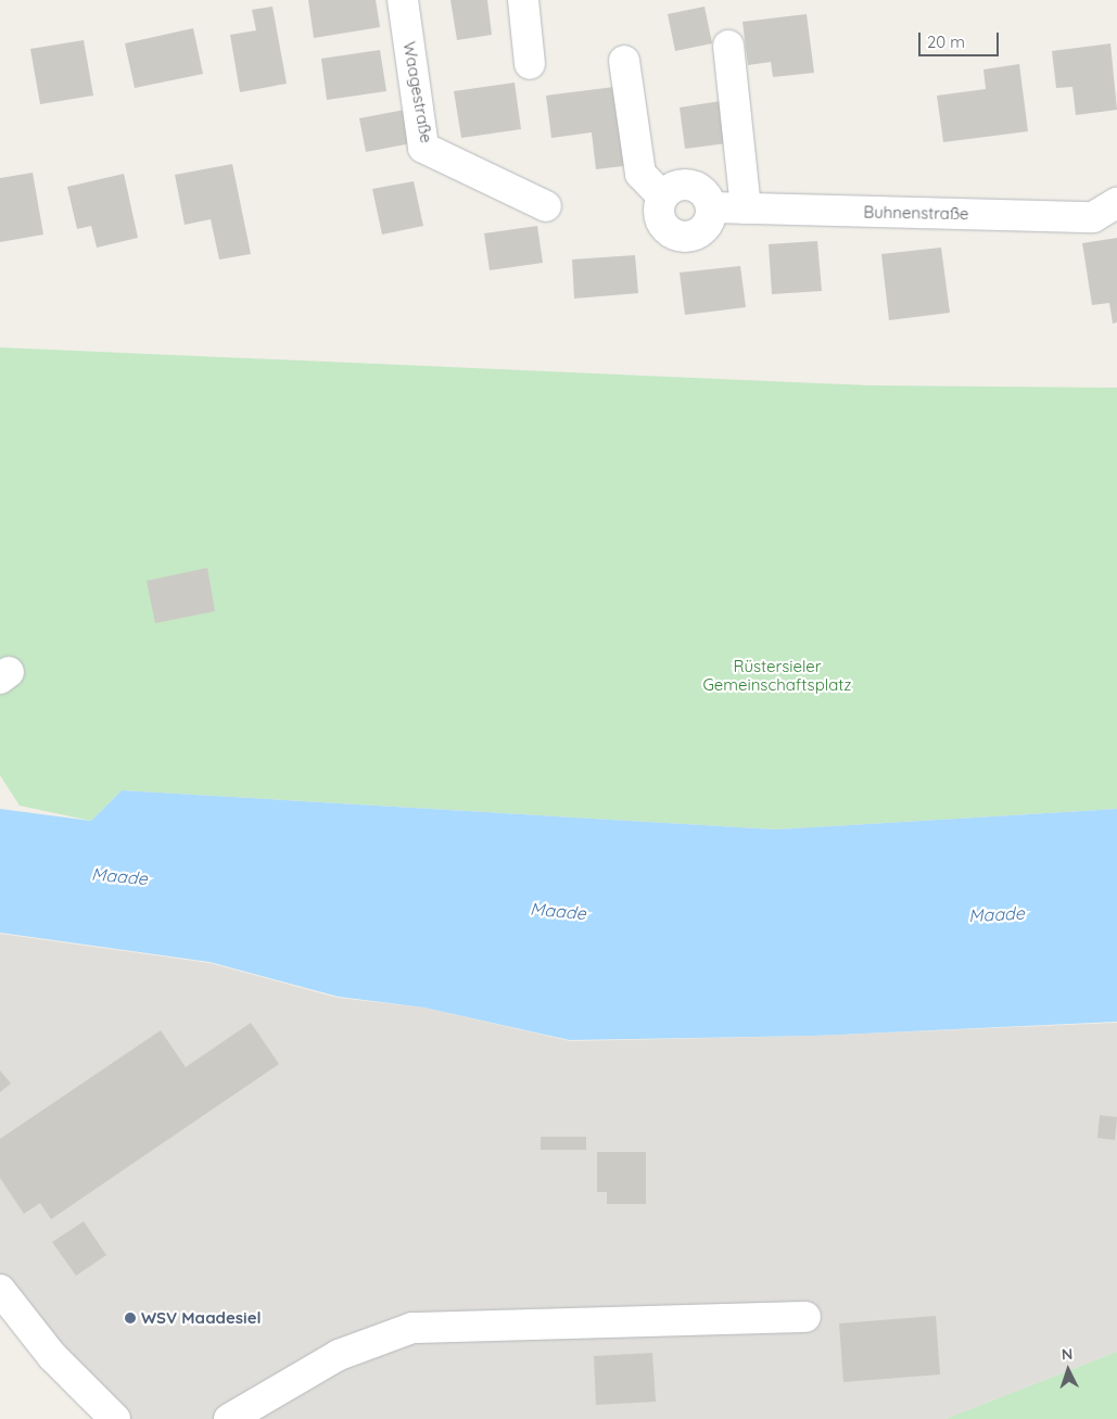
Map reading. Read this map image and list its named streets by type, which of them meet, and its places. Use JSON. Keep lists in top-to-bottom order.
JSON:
{
  "streets": {
    "street": ["Waagestraße", "Buhnenstraße"]
  },
  "water": ["Maade"],
  "parks": ["Rüstersieler Gemeinschaftsplatz"],
  "places": ["WSV Maadesiel"],
  "scale_bar": "20 m",
  "north": "top"
}
